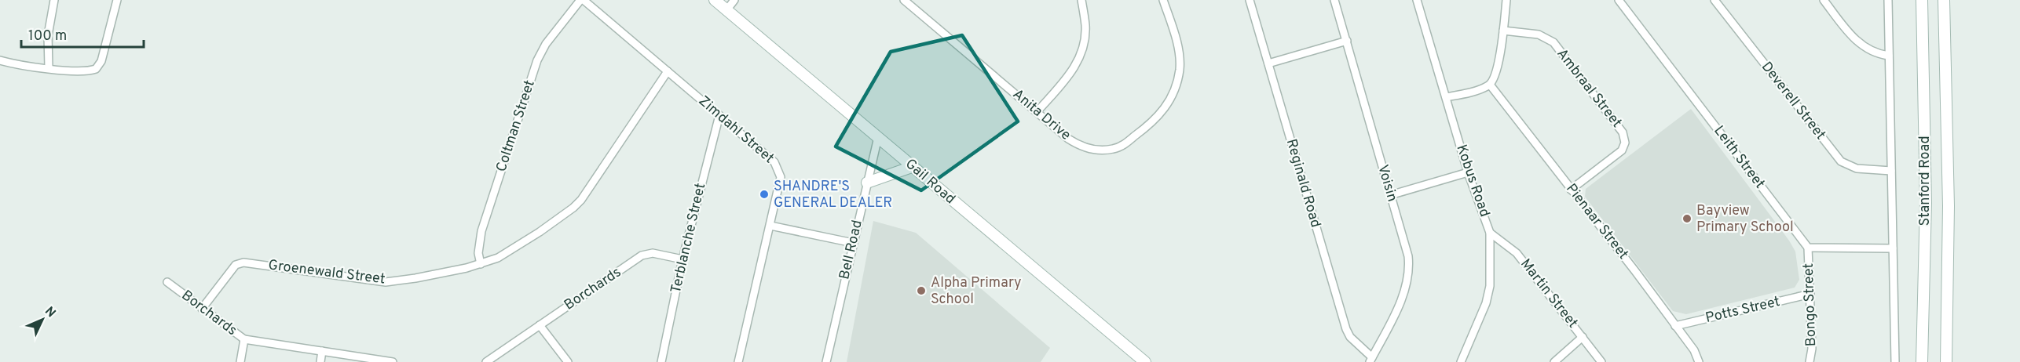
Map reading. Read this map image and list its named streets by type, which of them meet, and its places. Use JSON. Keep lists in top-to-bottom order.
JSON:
{
  "streets": {
    "main road": ["Stanford Road", "Gail Road"],
    "street": [
      "Ambraal Street",
      "Deverell Street",
      "Anita Drive",
      "Coltman Street",
      "Zimdahl Street",
      "Leith Street",
      "Kobus Road",
      "Reginald Road",
      "Voisin",
      "Pienaar Street",
      "Terblanche Street",
      "Bell Road",
      "Groenewald Street",
      "Borchards",
      "Martin Street",
      "Bongo Street",
      "Potts Street"
    ]
  },
  "crossings": [
    ["Ambraal Street", "Pienaar Street"],
    ["Coltman Street", "Zimdahl Street"],
    ["Coltman Street", "Groenewald Street"],
    ["Zimdahl Street", "Terblanche Street"],
    ["Zimdahl Street", "Groenewald Street"],
    ["Leith Street", "Bongo Street"],
    ["Kobus Road", "Martin Street"],
    ["Gail Road", "Bell Road"],
    ["Reginald Road", "Voisin"],
    ["Pienaar Street", "Potts Street"],
    ["Terblanche Street", "Borchards"],
    ["Groenewald Street", "Borchards"],
    ["Bongo Street", "Potts Street"]
  ],
  "places": ["SHANDRE'S GENERAL DEALER", "Bayview Primary School", "Alpha Primary School"],
  "scale_bar": "100 m",
  "north": "top right"
}
